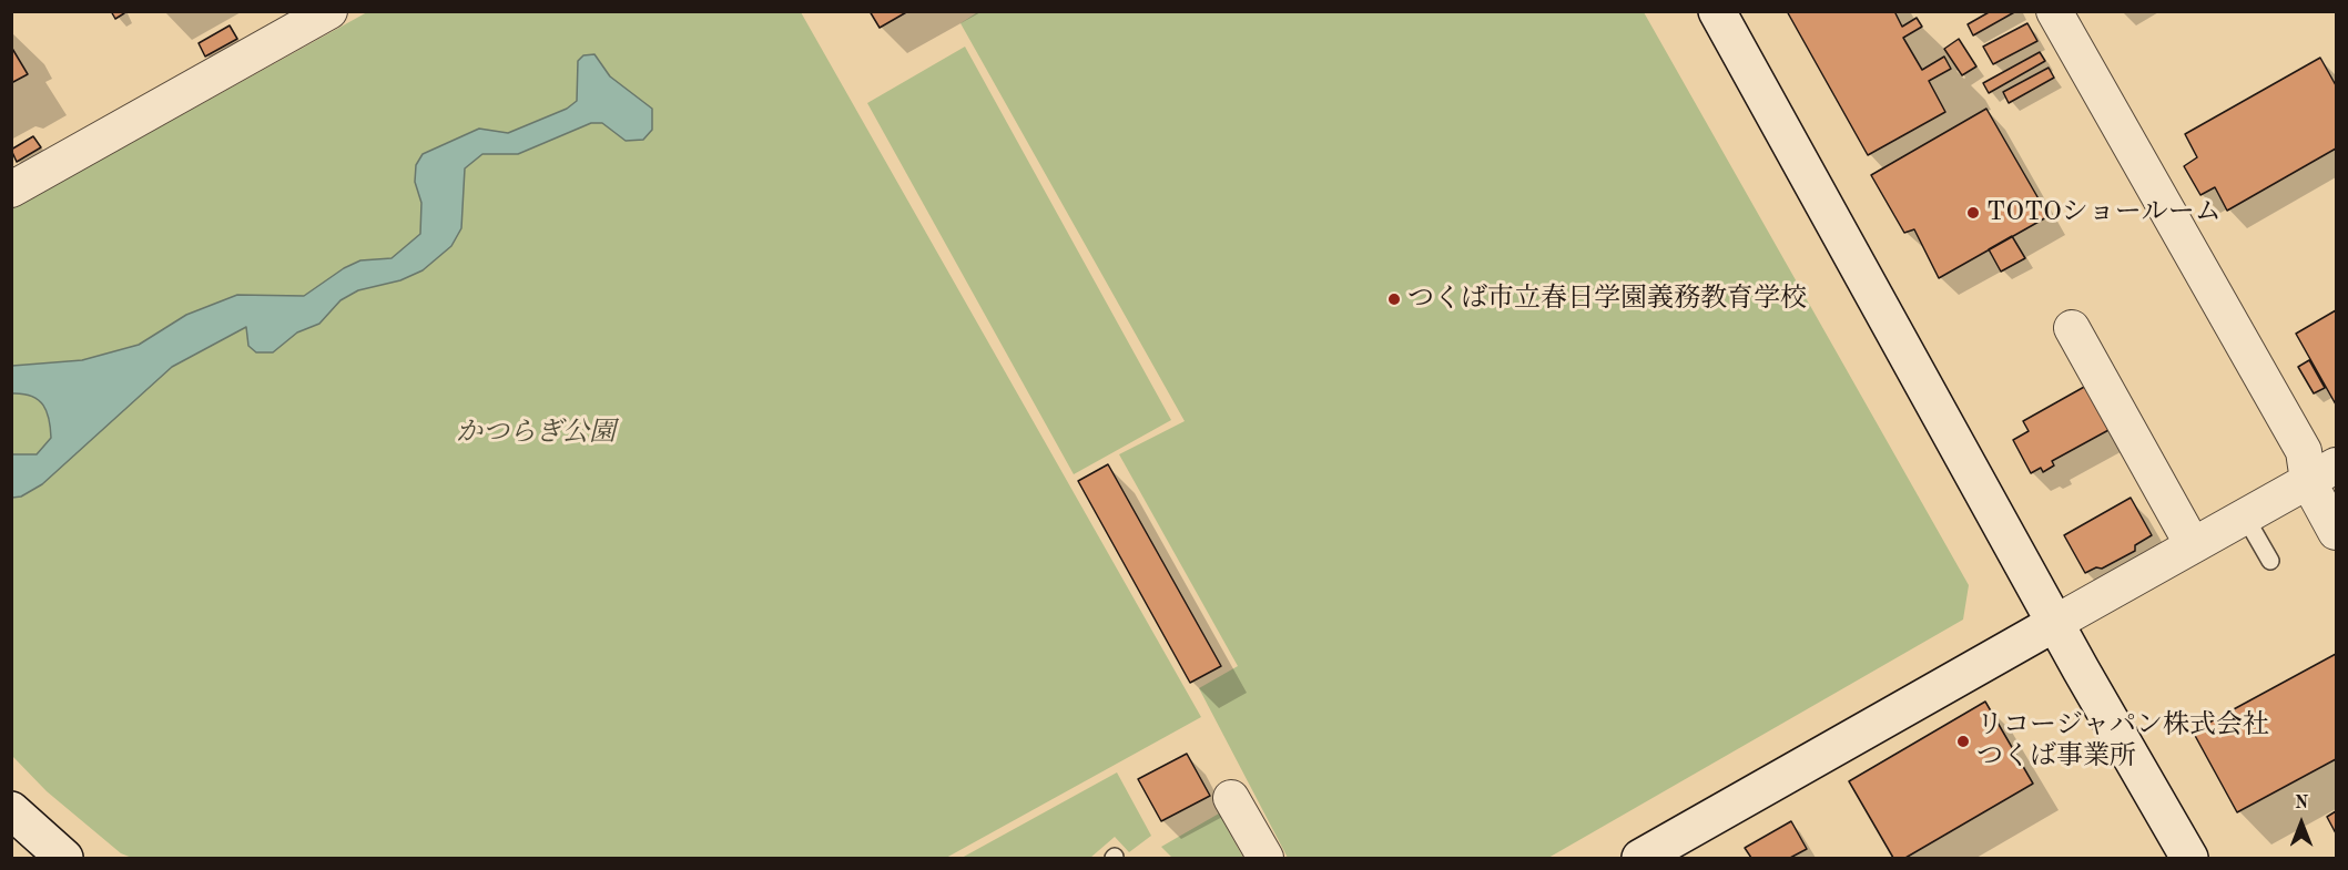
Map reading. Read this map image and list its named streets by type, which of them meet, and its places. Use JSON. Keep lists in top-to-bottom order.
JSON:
{
  "parks": ["かつらぎ公園"],
  "places": ["TOTOショールーム", "つくば市立春日学園義務教育学校", "リコージャパン株式会社 つくば事業所"],
  "north": "top"
}
